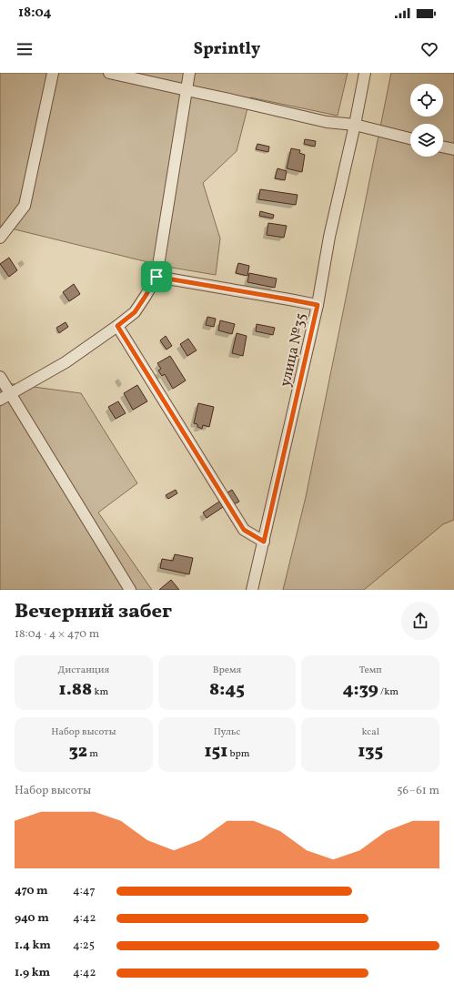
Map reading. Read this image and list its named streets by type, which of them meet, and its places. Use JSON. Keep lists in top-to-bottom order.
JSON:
{
  "streets": {
    "street": ["улица №35"]
  },
  "page": {
    "status": "18:04",
    "header": "Sprintly",
    "heading": ["Вечерний забег", "18:04 · 4 × 470 m"],
    "stats": [
      ["Дистанция", "1.88 km"],
      ["Время", "8:45"],
      ["Темп", "4:39 /km"],
      ["Набор высоты", "32 m"],
      ["Пульс", "151 bpm"],
      ["kcal", "135"]
    ],
    "chart": ["Набор высоты", "56–61 m"],
    "list": [
      {
        "name": "470 m",
        "note": "4:47"
      },
      {
        "name": "940 m",
        "note": "4:42"
      },
      {
        "name": "1.4 km",
        "note": "4:25"
      },
      {
        "name": "1.9 km",
        "note": "4:42"
      }
    ]
  }
}
